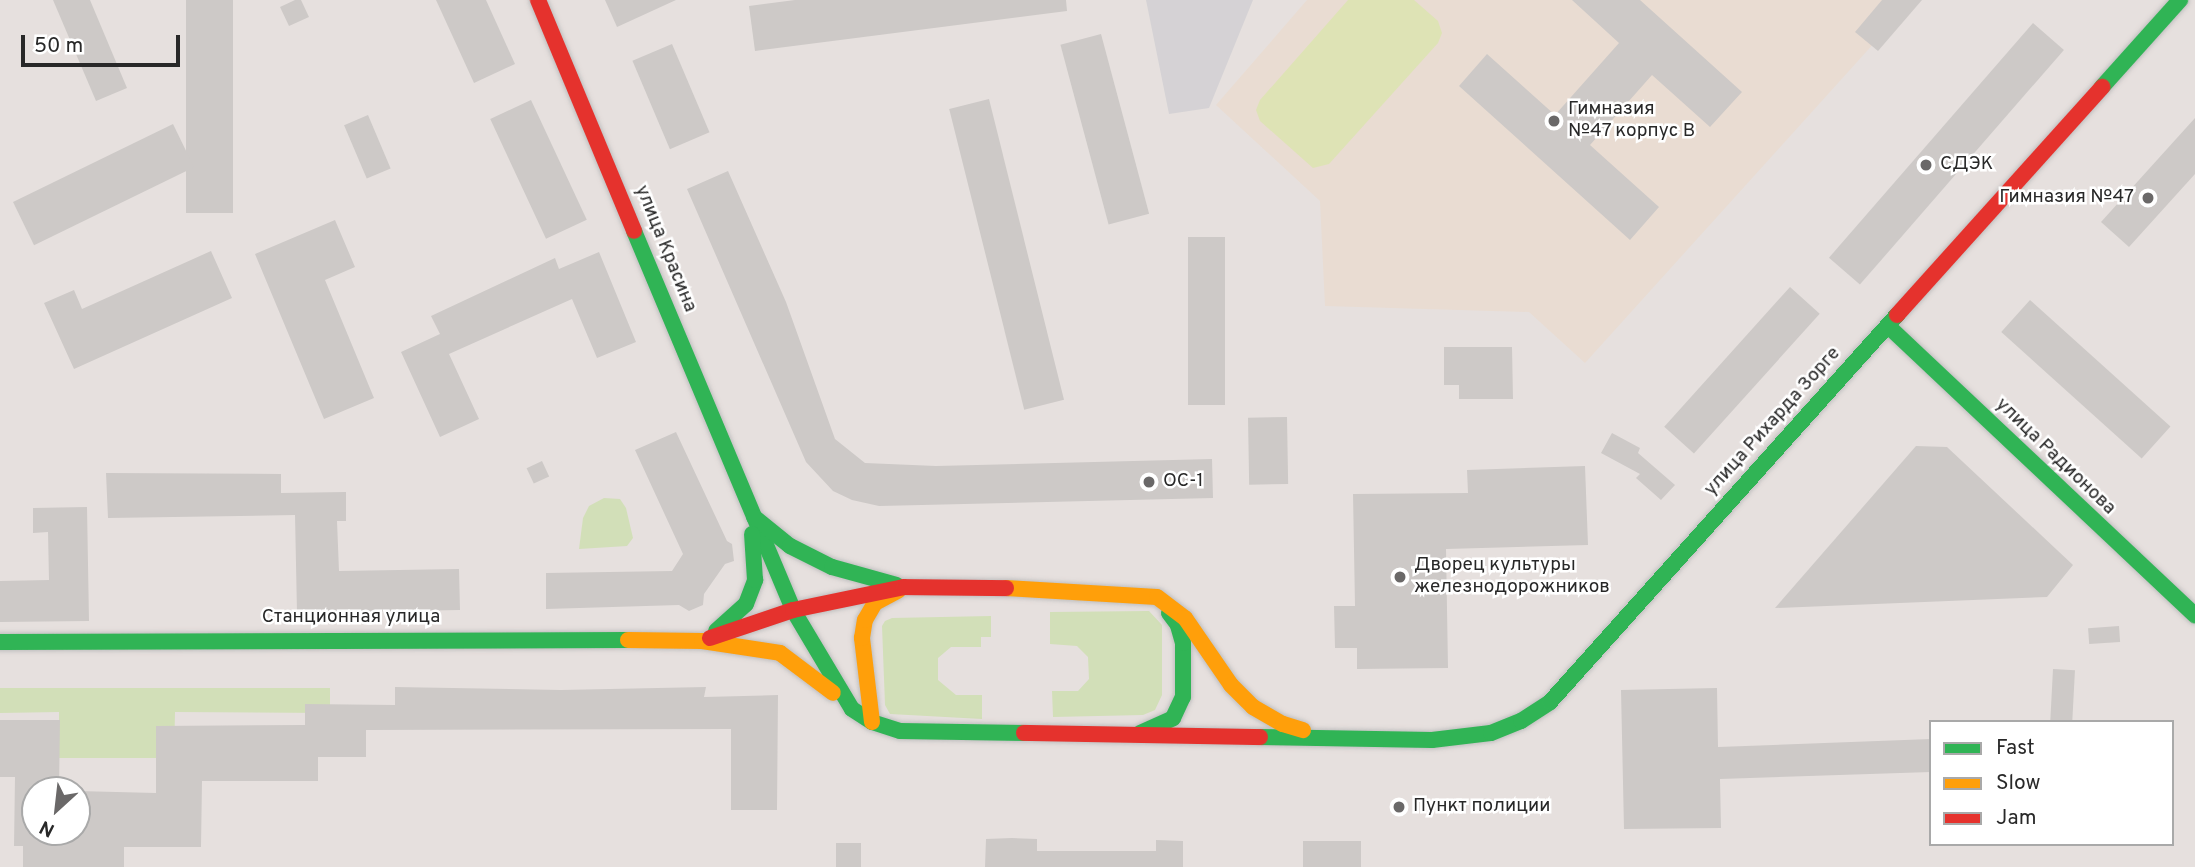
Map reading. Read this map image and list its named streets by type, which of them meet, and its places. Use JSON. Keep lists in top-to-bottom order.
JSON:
{
  "streets": {
    "main road": [
      "улица Красина",
      "улица Рихарда Зорге",
      "улица Радионова",
      "Станционная улица"
    ]
  },
  "crossings": [
    ["улица Красина", "Станционная улица"],
    ["улица Рихарда Зорге", "улица Радионова"]
  ],
  "places": [
    "Гимназия №47 корпус В",
    "СДЭК",
    "Гимназия №47",
    "ОС-1",
    "Дворец культуры железнодорожников",
    "Пункт полиции"
  ],
  "legend": ["Fast", "Slow", "Jam"],
  "scale_bar": "50 m",
  "north": "bottom left"
}
